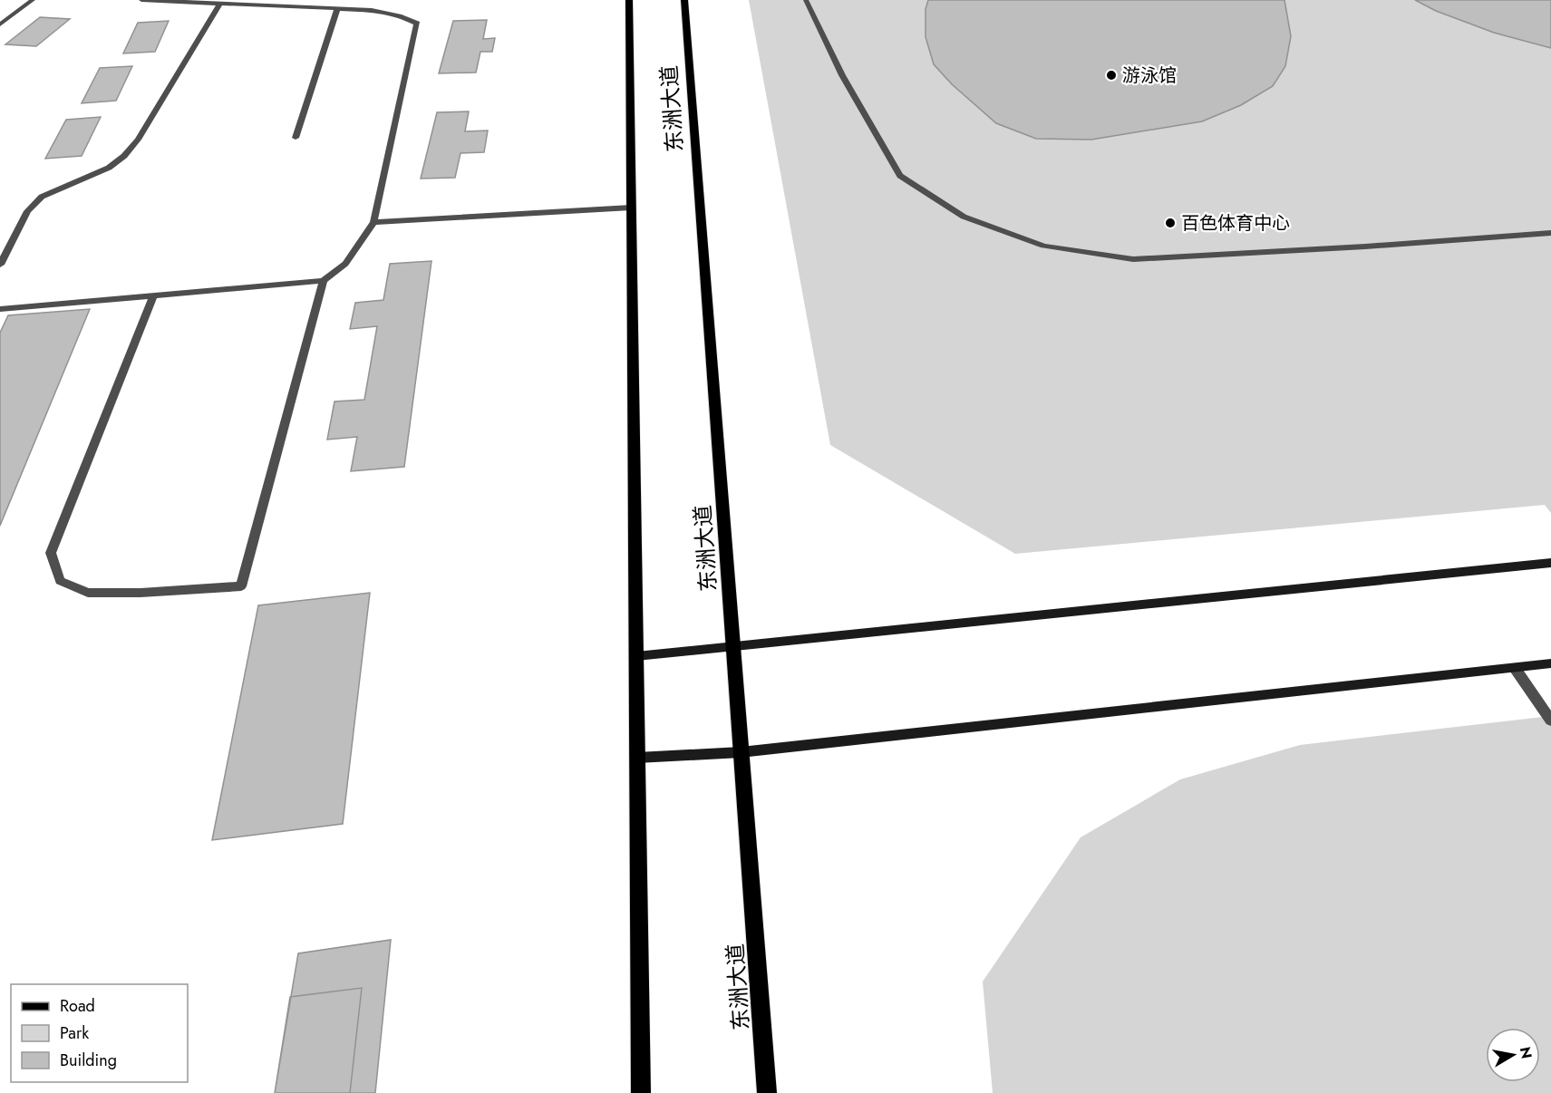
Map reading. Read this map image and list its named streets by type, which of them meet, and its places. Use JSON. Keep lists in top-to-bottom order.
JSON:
{
  "streets": {
    "main road": ["东洲大道"]
  },
  "places": ["游泳馆", "百色体育中心"],
  "legend": ["Road", "Park", "Building"],
  "north": "right"
}
